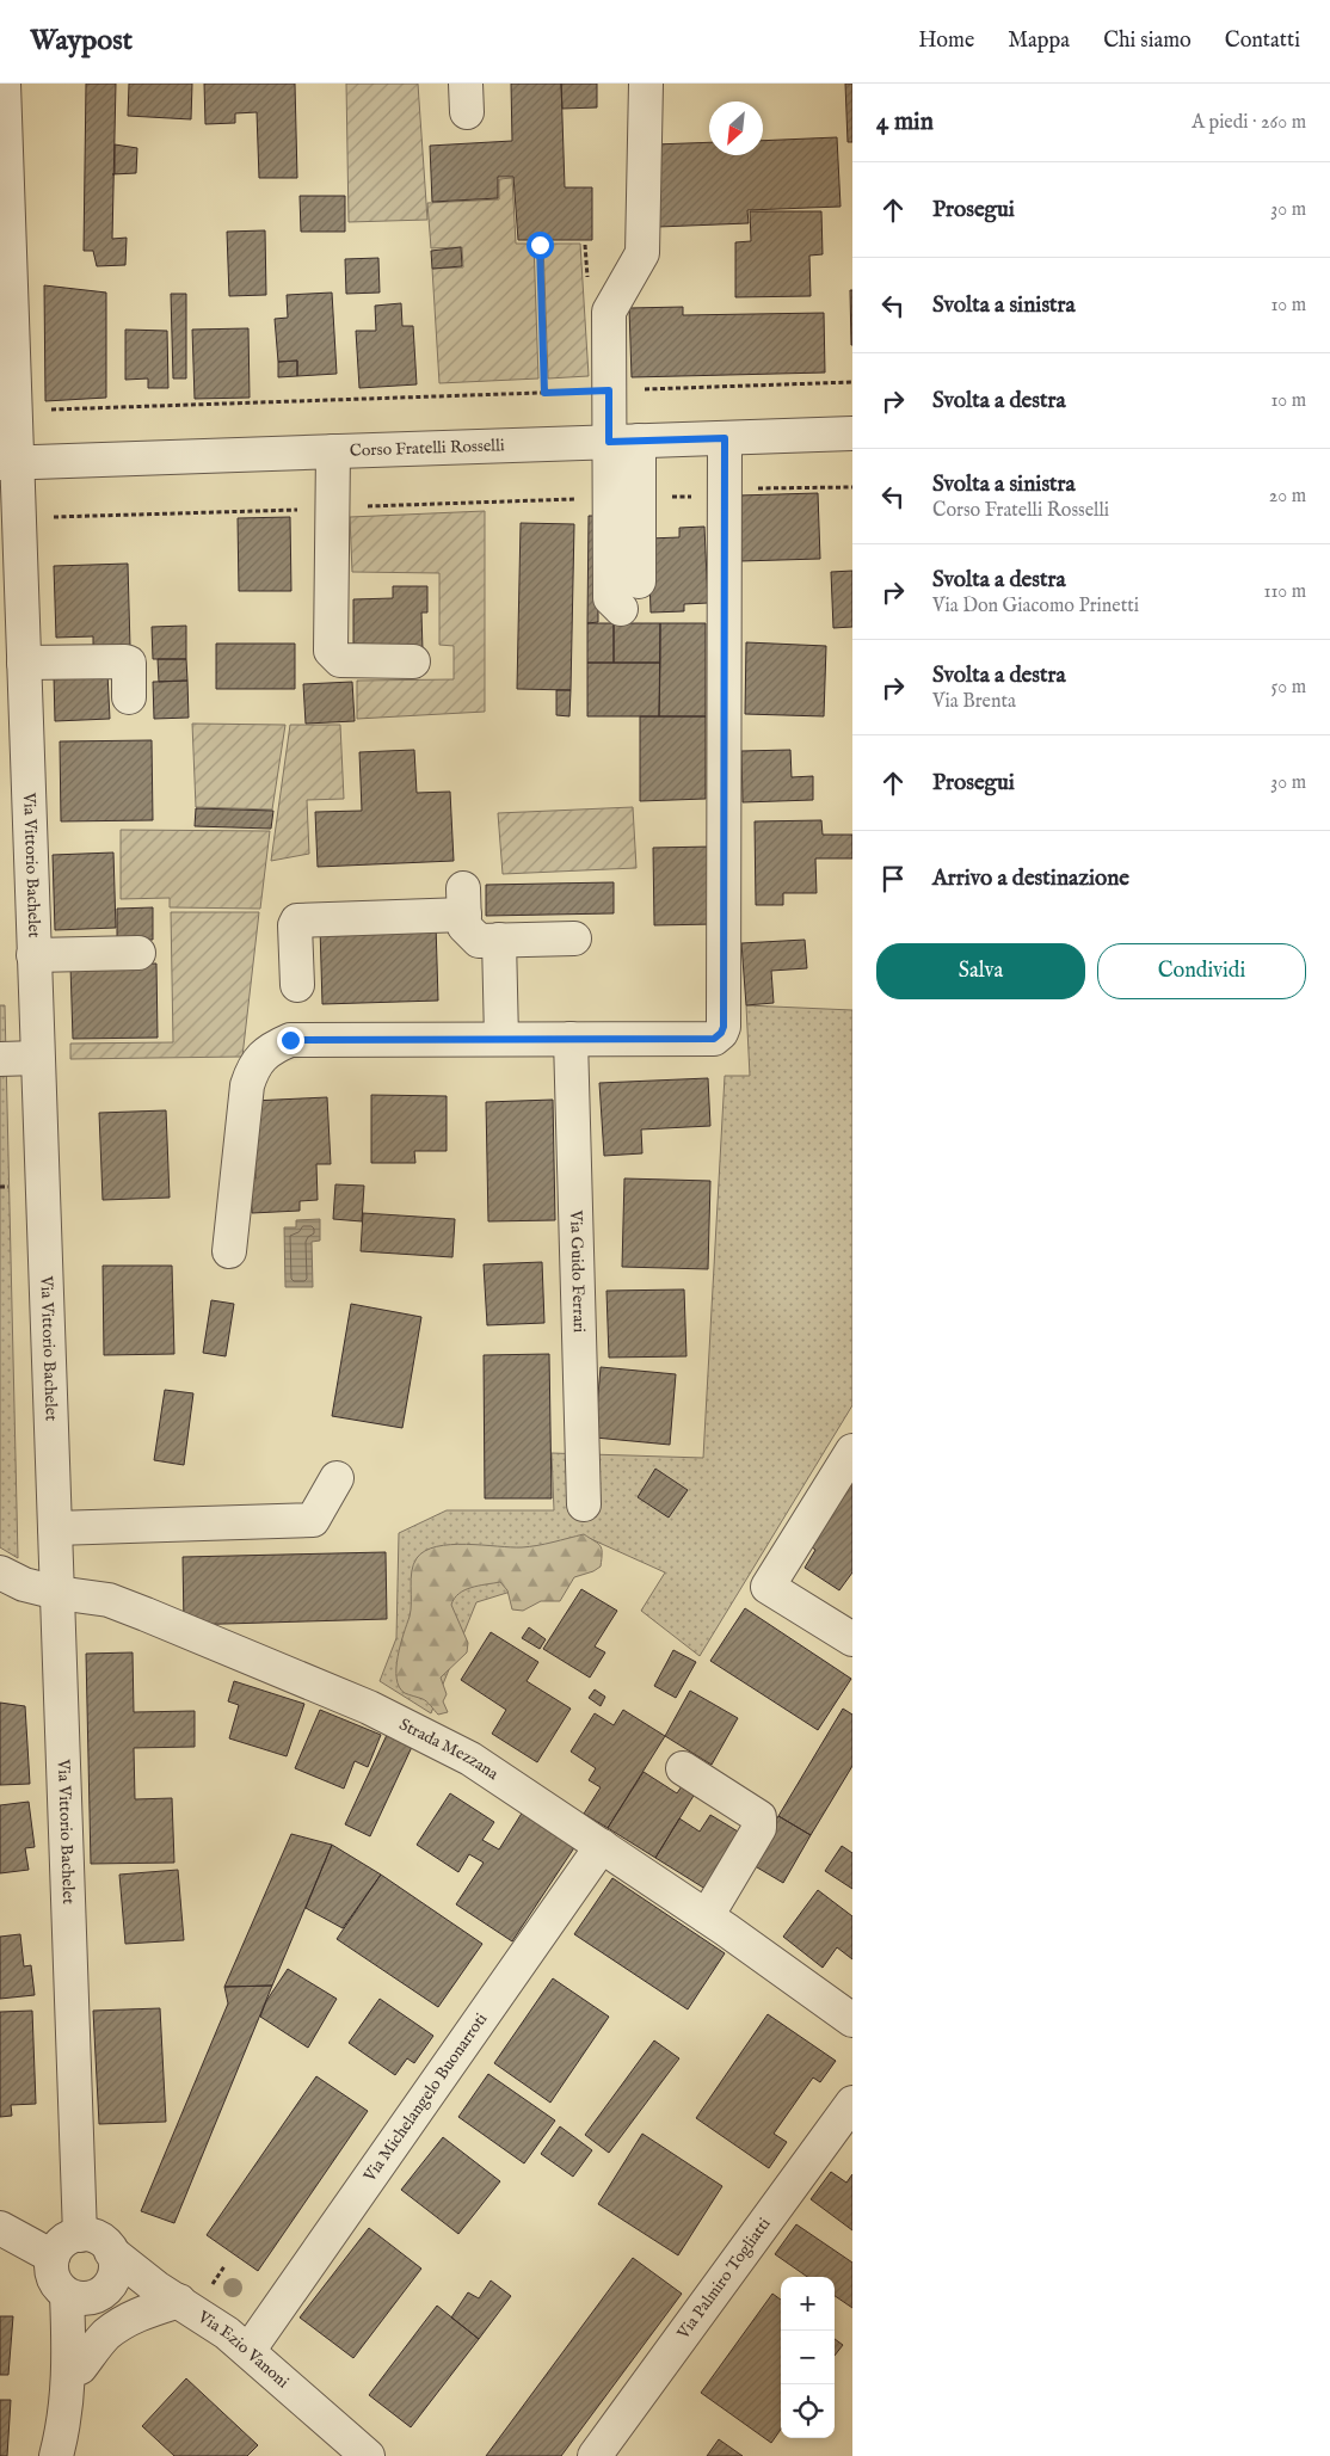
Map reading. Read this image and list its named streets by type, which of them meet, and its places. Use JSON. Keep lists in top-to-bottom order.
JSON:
{
  "streets": {
    "street": [
      "Corso Fratelli Rosselli",
      "Via Vittorio Bachelet",
      "Via Guido Ferrari",
      "Strada Mezzana",
      "Via Michelangelo Buonarroti",
      "Via Palmiro Togliatti",
      "Via Ezio Vanoni"
    ]
  },
  "crossings": [
    ["Corso Fratelli Rosselli", "Via Vittorio Bachelet"],
    ["Via Vittorio Bachelet", "Strada Mezzana"],
    ["Via Vittorio Bachelet", "Via Ezio Vanoni"],
    ["Strada Mezzana", "Via Michelangelo Buonarroti"],
    ["Via Michelangelo Buonarroti", "Via Ezio Vanoni"]
  ],
  "north": "bottom left",
  "page": {
    "header": "Waypost",
    "nav": [
      "Home",
      "Mappa",
      "Chi siamo",
      "Contatti"
    ],
    "heading": ["4 min", "A piedi · 260 m"],
    "list": [
      ["Prosegui", "30 m"],
      ["Svolta a sinistra", "10 m"],
      ["Svolta a destra", "10 m"],
      ["Svolta a sinistra", "Corso Fratelli Rosselli", "20 m"],
      ["Svolta a destra", "Via Don Giacomo Prinetti", "110 m"],
      ["Svolta a destra", "Via Brenta", "50 m"],
      ["Prosegui", "30 m"],
      "Arrivo a destinazione"
    ],
    "buttons": ["Salva", "Condividi"],
    "map_buttons": ["+", "−"]
  }
}
